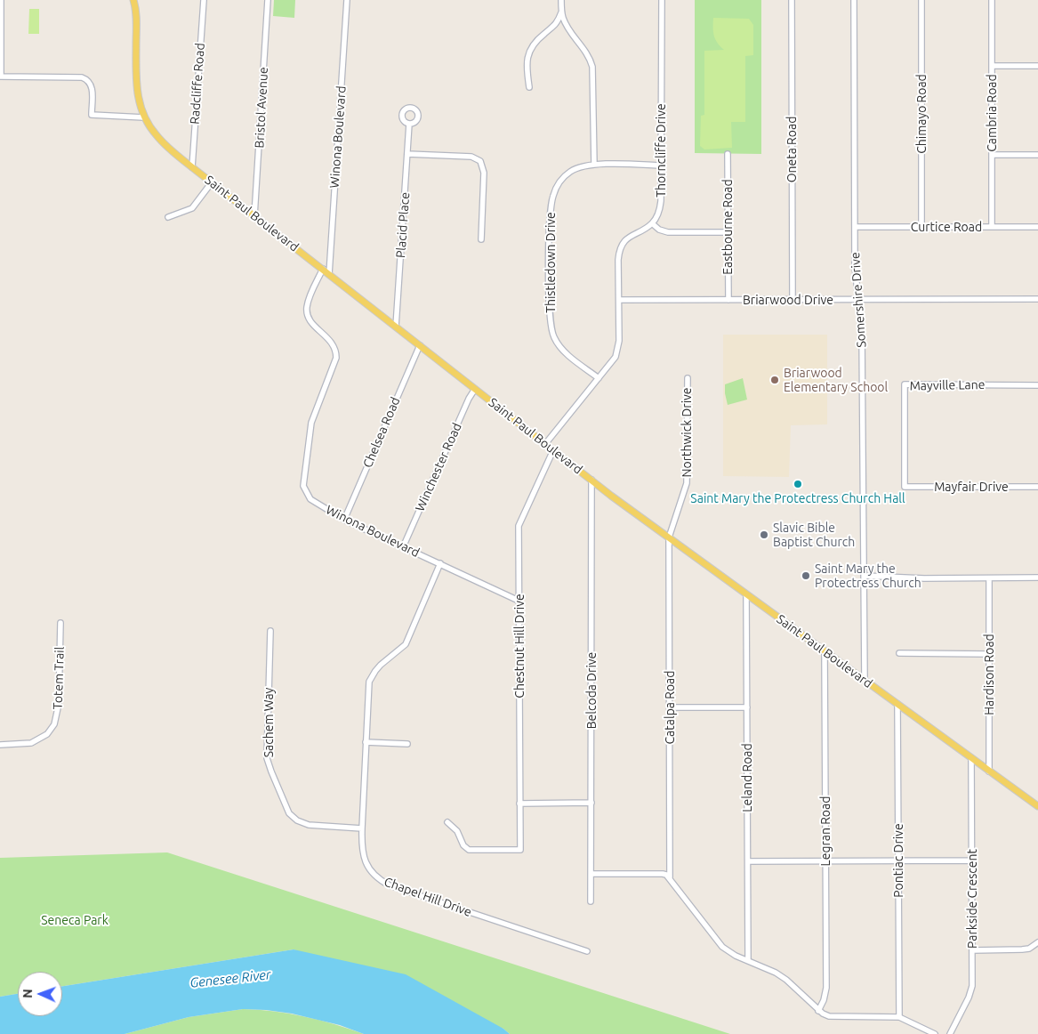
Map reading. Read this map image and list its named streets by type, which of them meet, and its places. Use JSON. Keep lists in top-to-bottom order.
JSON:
{
  "streets": {
    "main road": ["Saint Paul Boulevard"],
    "street": [
      "Radcliffe Road",
      "Bristol Avenue",
      "Cambria Road",
      "Chimayo Road",
      "Winona Boulevard",
      "Oneta Road",
      "Thorncliffe Drive",
      "Placid Place",
      "Eastbourne Road",
      "Curtice Road",
      "Thistledown Drive",
      "Briarwood Drive",
      "Somershire Drive",
      "Mayville Lane",
      "Chelsea Road",
      "Northwick Drive",
      "Winchester Road",
      "Mayfair Drive",
      "Chestnut Hill Drive",
      "Hardison Road",
      "Totem Trail",
      "Belcoda Drive",
      "Catalpa Road",
      "Sachem Way",
      "Leland Road",
      "Legran Road",
      "Pontiac Drive",
      "Chapel Hill Drive",
      "Parkside Crescent"
    ]
  },
  "crossings": [
    ["Radcliffe Road", "Saint Paul Boulevard"],
    ["Bristol Avenue", "Saint Paul Boulevard"],
    ["Cambria Road", "Curtice Road"],
    ["Chimayo Road", "Curtice Road"],
    ["Winona Boulevard", "Saint Paul Boulevard"],
    ["Winona Boulevard", "Chelsea Road"],
    ["Winona Boulevard", "Winchester Road"],
    ["Winona Boulevard", "Chestnut Hill Drive"],
    ["Winona Boulevard", "Chapel Hill Drive"],
    ["Oneta Road", "Briarwood Drive"],
    ["Thorncliffe Drive", "Thistledown Drive"],
    ["Saint Paul Boulevard", "Placid Place"],
    ["Saint Paul Boulevard", "Somershire Drive"],
    ["Saint Paul Boulevard", "Chelsea Road"],
    ["Saint Paul Boulevard", "Northwick Drive"],
    ["Saint Paul Boulevard", "Winchester Road"],
    ["Saint Paul Boulevard", "Chestnut Hill Drive"],
    ["Saint Paul Boulevard", "Hardison Road"],
    ["Saint Paul Boulevard", "Belcoda Drive"],
    ["Saint Paul Boulevard", "Catalpa Road"],
    ["Saint Paul Boulevard", "Leland Road"],
    ["Saint Paul Boulevard", "Legran Road"],
    ["Saint Paul Boulevard", "Pontiac Drive"],
    ["Saint Paul Boulevard", "Parkside Crescent"],
    ["Eastbourne Road", "Briarwood Drive"],
    ["Curtice Road", "Somershire Drive"],
    ["Briarwood Drive", "Somershire Drive"],
    ["Mayville Lane", "Mayfair Drive"],
    ["Northwick Drive", "Catalpa Road"],
    ["Sachem Way", "Chapel Hill Drive"]
  ],
  "water": ["Genesee River"],
  "parks": ["Seneca Park"],
  "places": [
    "Briarwood Elementary School",
    "Saint Mary the Protectress Church Hall",
    "Slavic Bible Baptist Church",
    "Saint Mary the Protectress Church"
  ],
  "north": "left"
}
